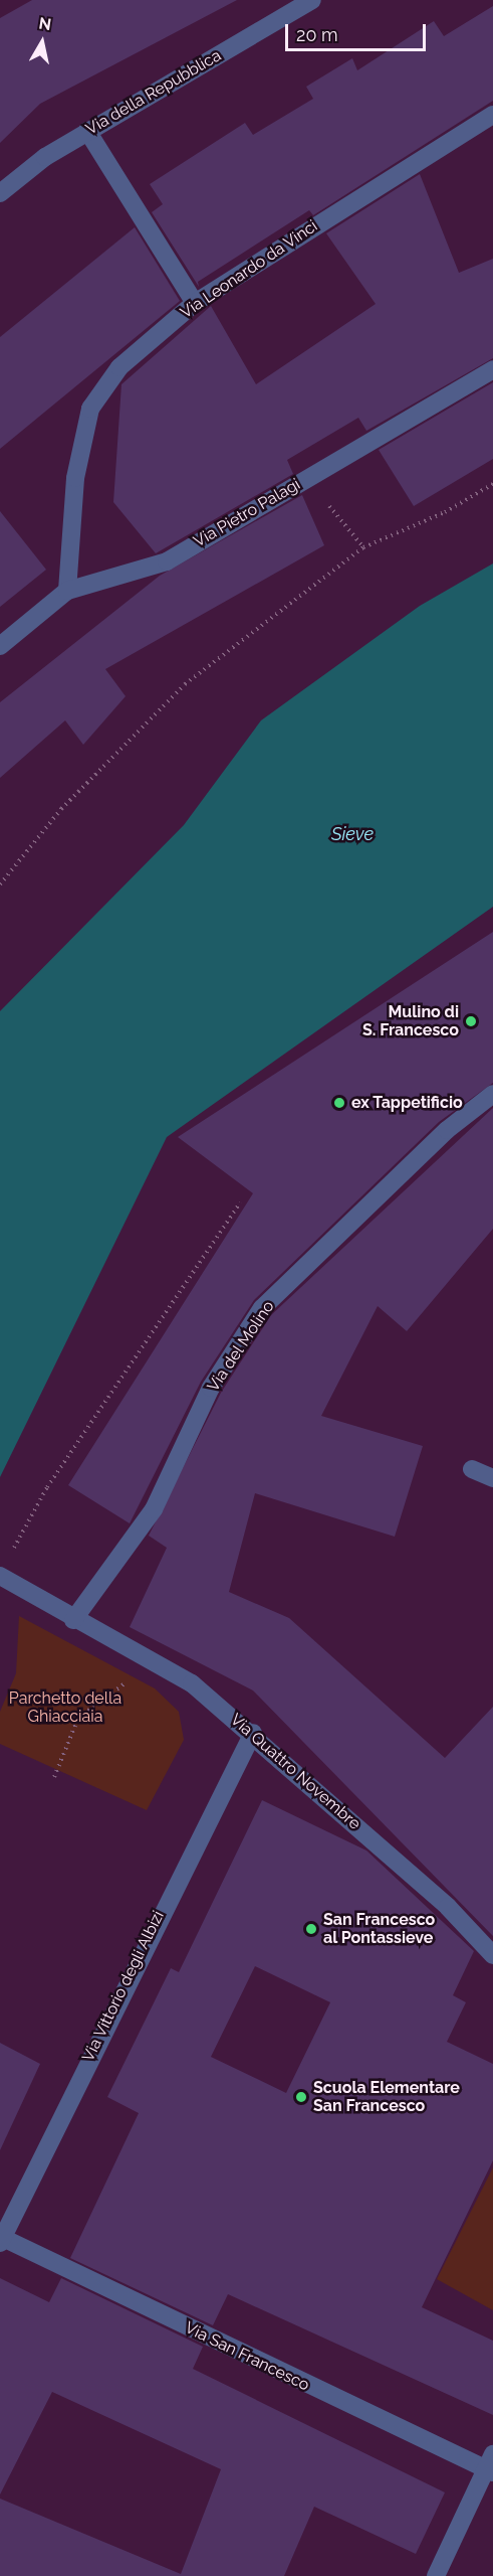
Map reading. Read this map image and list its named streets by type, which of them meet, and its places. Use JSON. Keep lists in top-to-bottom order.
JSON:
{
  "streets": {
    "street": [
      "Via della Repubblica",
      "Via Leonardo da Vinci",
      "Via Pietro Palagi",
      "Via del Molino",
      "Via Quattro Novembre",
      "Via Vittorio degli Albizi",
      "Via San Francesco"
    ]
  },
  "crossings": [
    ["Via Leonardo da Vinci", "Via Pietro Palagi"],
    ["Via del Molino", "Via Quattro Novembre"],
    ["Via Quattro Novembre", "Via Vittorio degli Albizi"],
    ["Via Vittorio degli Albizi", "Via San Francesco"]
  ],
  "water": ["Sieve"],
  "parks": ["Parchetto della Ghiacciaia"],
  "places": [
    "Mulino di S. Francesco",
    "ex Tappetificio",
    "San Francesco al Pontassieve",
    "Scuola Elementare San Francesco"
  ],
  "scale_bar": "20 m",
  "north": "top"
}
